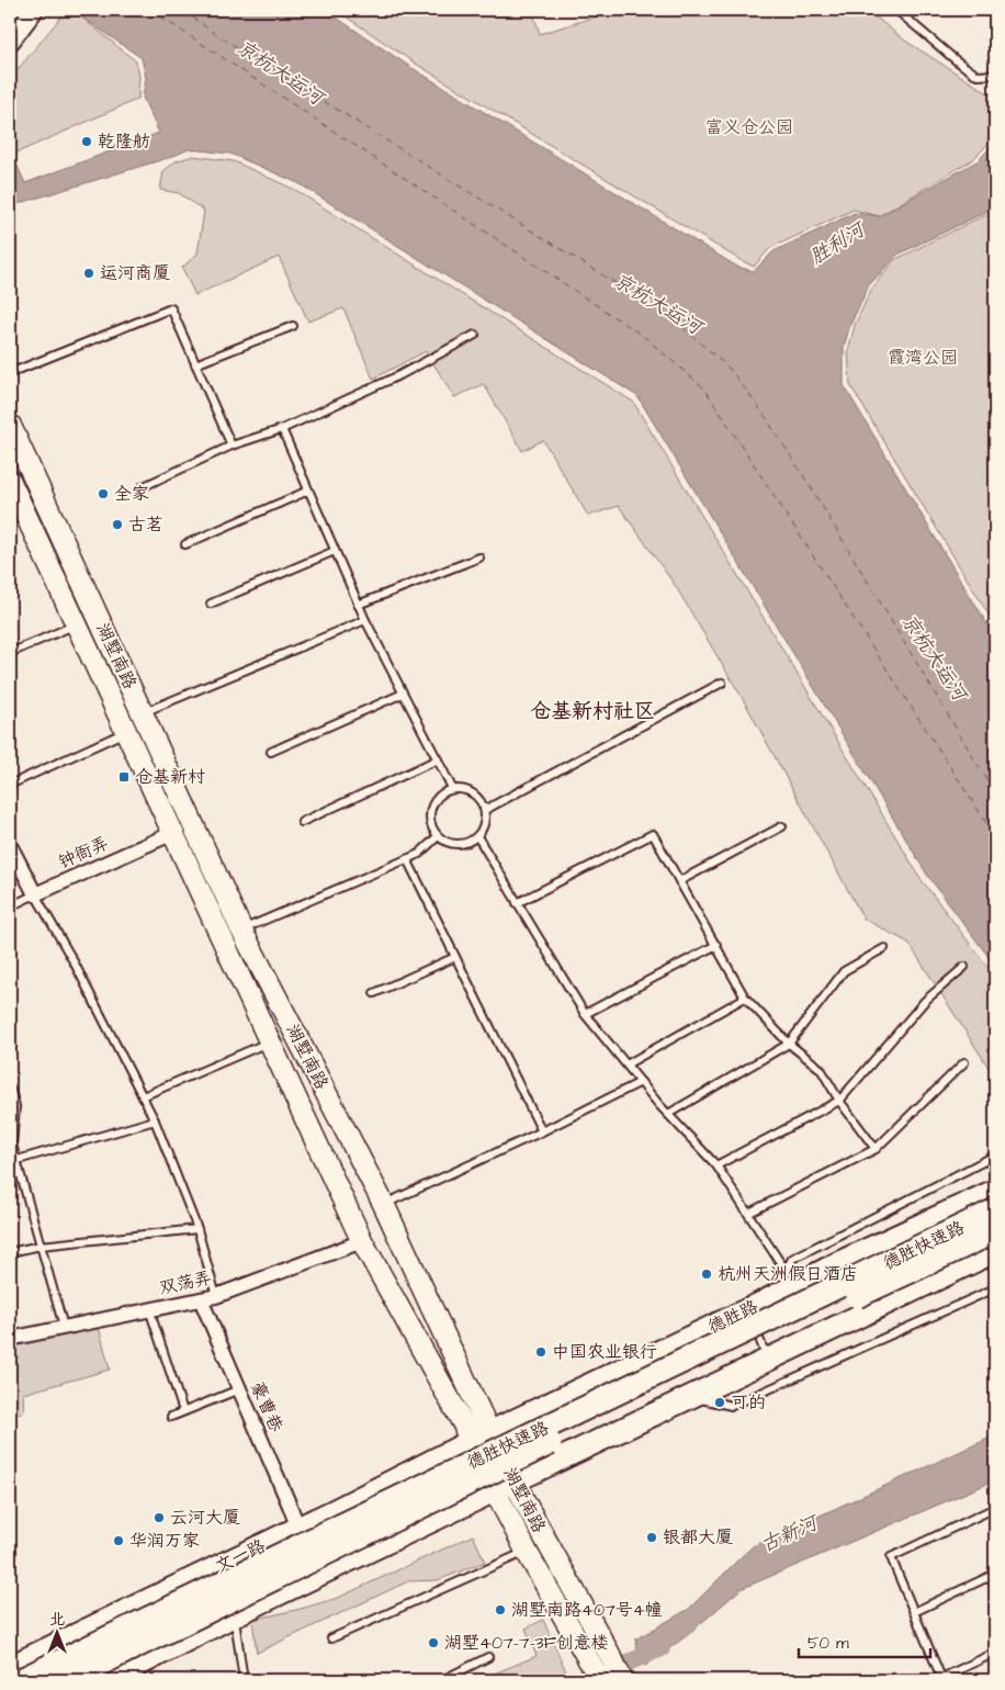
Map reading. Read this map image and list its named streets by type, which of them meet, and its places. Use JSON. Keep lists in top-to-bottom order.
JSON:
{
  "streets": {
    "highway": ["德胜快速路"],
    "main road": ["湖墅南路", "德胜路", "文一路"],
    "street": ["钟衙弄", "双荡弄", "豪曹巷"]
  },
  "crossings": [
    ["湖墅南路", "钟衙弄"],
    ["湖墅南路", "双荡弄"],
    ["湖墅南路", "德胜路"],
    ["湖墅南路", "文一路"],
    ["双荡弄", "豪曹巷"],
    ["德胜路", "文一路"],
    ["豪曹巷", "文一路"]
  ],
  "districts": ["仓基新村社区"],
  "water": ["京杭大运河", "胜利河", "古新河"],
  "parks": ["富义仓公园", "霞湾公园"],
  "places": {
    "other": [
      "乾隆舫",
      "运河商厦",
      "全家",
      "古茗",
      "杭州天洲假日酒店",
      "中国农业银行",
      "可的",
      "云河大厦",
      "银都大厦",
      "华润万家",
      "湖墅南路407号4幢",
      "湖墅407-7-3F创意楼"
    ],
    "transit": ["仓基新村"]
  },
  "scale_bar": "50 m",
  "north": "top"
}
